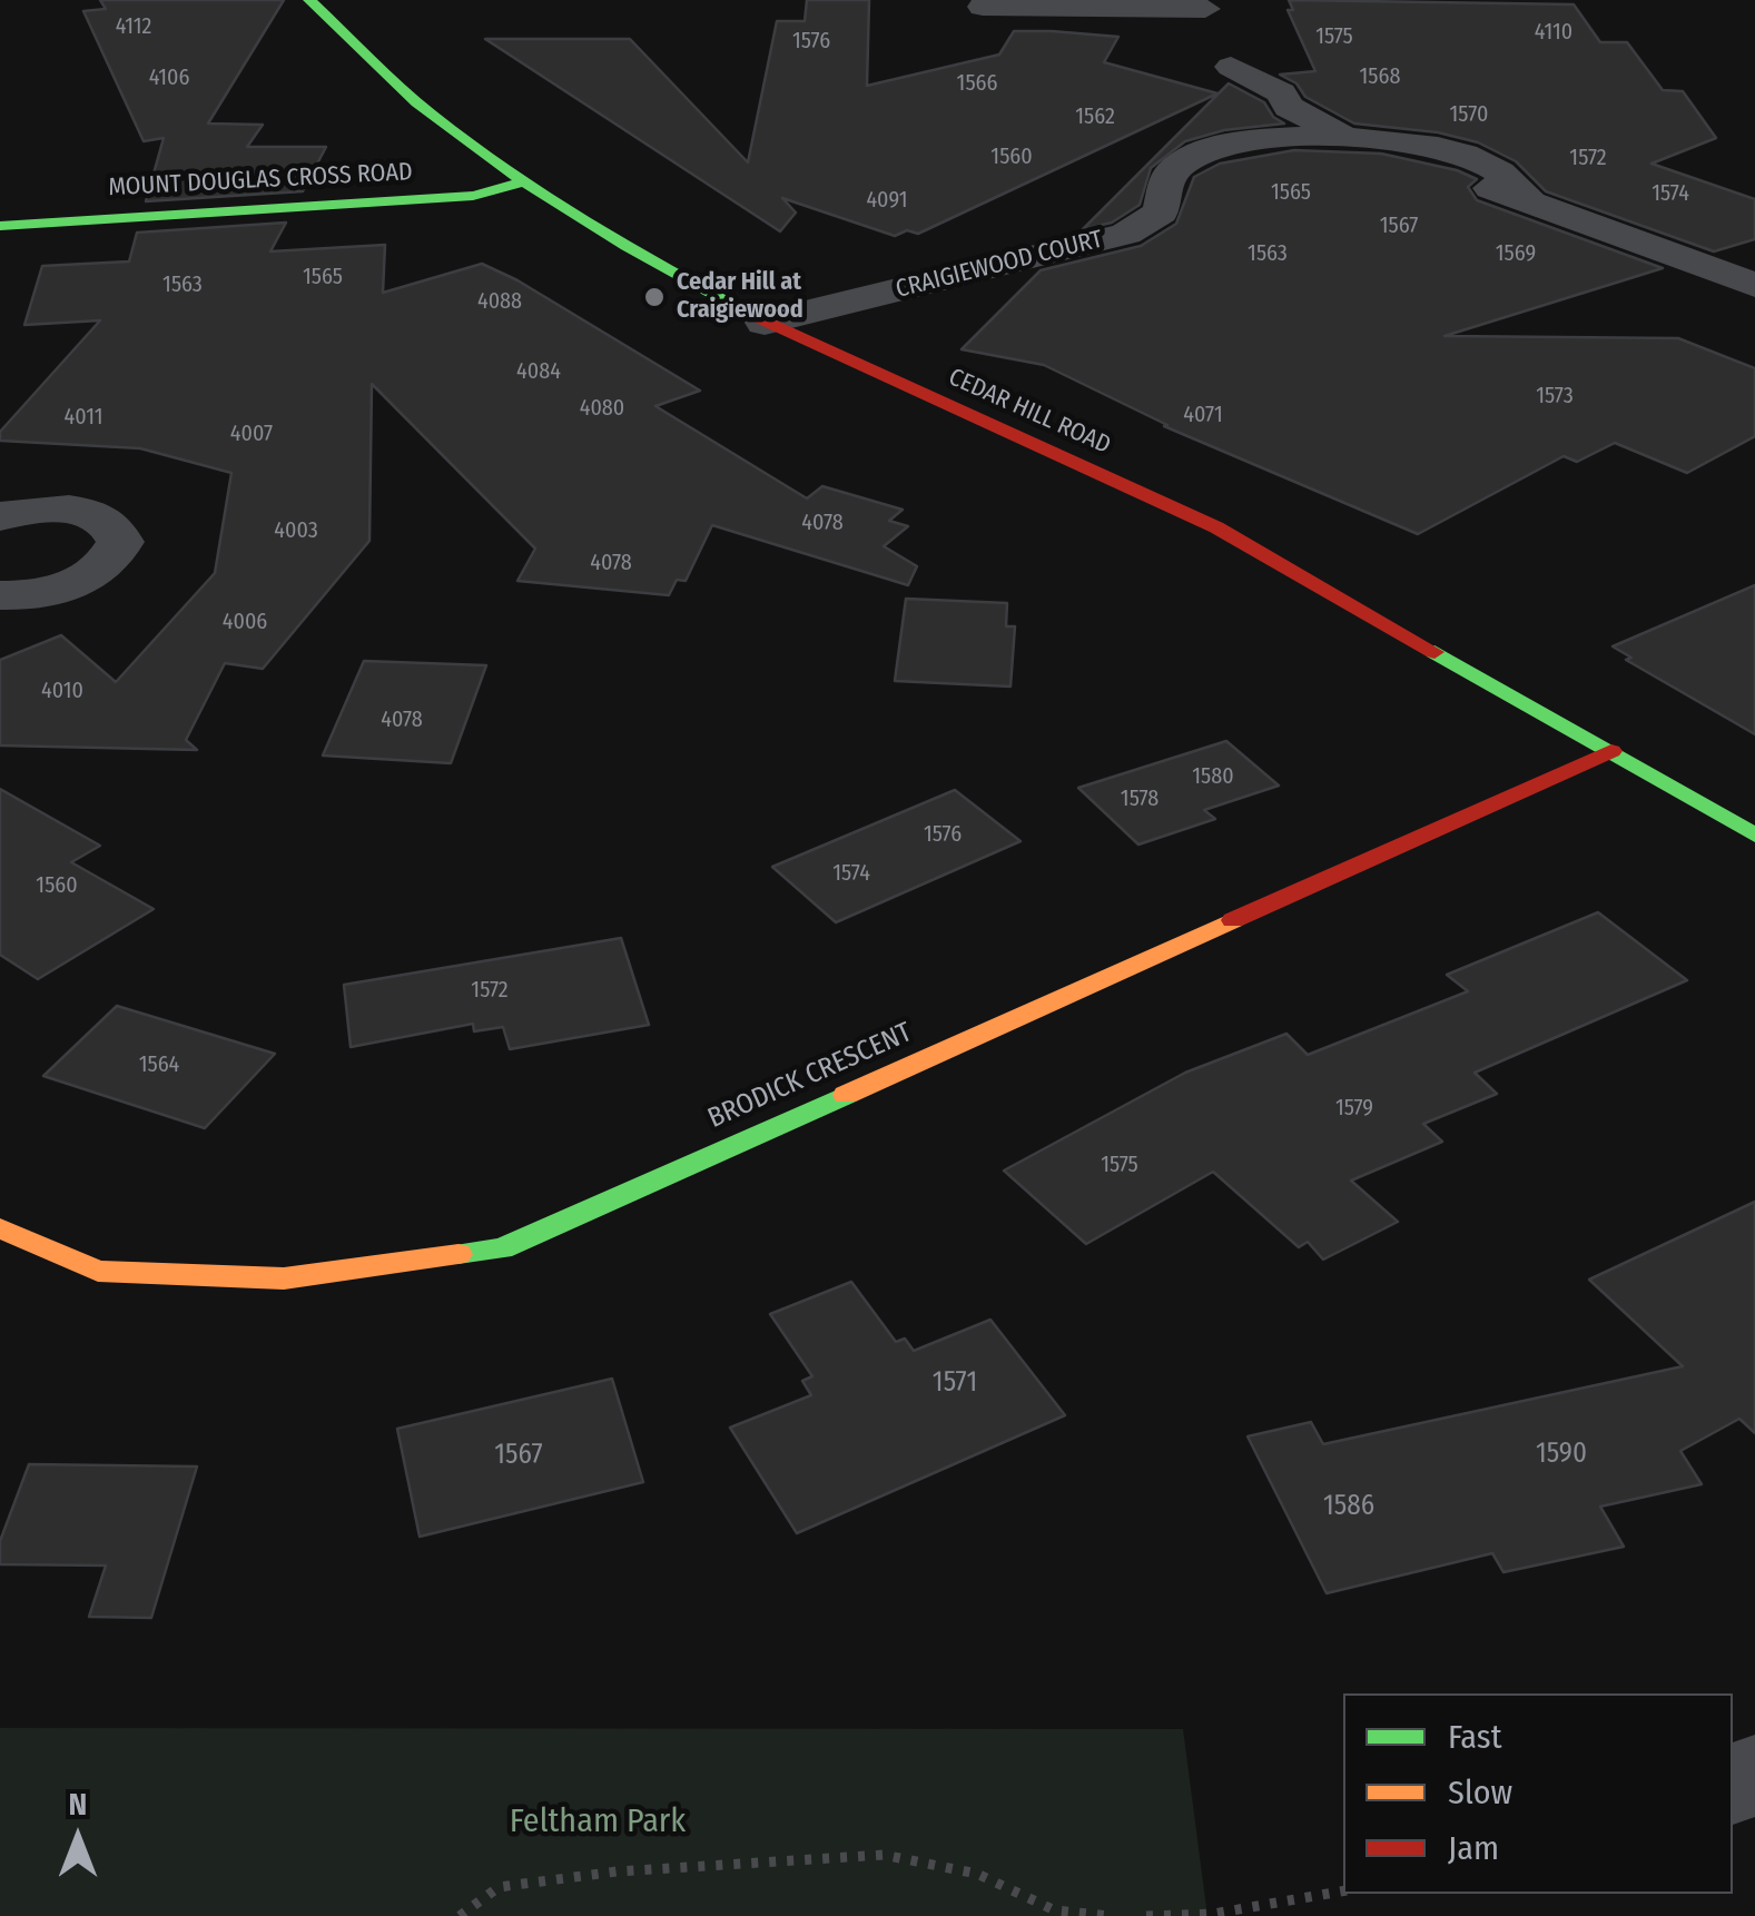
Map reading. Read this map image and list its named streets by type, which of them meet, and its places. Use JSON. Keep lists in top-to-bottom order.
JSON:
{
  "streets": {
    "street": [
      "MOUNT DOUGLAS CROSS ROAD",
      "CRAIGIEWOOD COURT",
      "CEDAR HILL ROAD",
      "BRODICK CRESCENT"
    ]
  },
  "crossings": [
    ["MOUNT DOUGLAS CROSS ROAD", "CEDAR HILL ROAD"],
    ["CRAIGIEWOOD COURT", "CEDAR HILL ROAD"],
    ["CEDAR HILL ROAD", "BRODICK CRESCENT"]
  ],
  "parks": ["Feltham Park"],
  "places": ["Cedar Hill at Craigiewood"],
  "house_numbers": [
    "4112",
    "4110",
    "1575",
    "1576",
    "1568",
    "4106",
    "1566",
    "1570",
    "1562",
    "1560",
    "1572",
    "1565",
    "1574",
    "4091",
    "1567",
    "1563",
    "1569",
    "1565",
    "1563",
    "4088",
    "4084",
    "1573",
    "4080",
    "4071",
    "4011",
    "4007",
    "4078",
    "4003",
    "4078",
    "4006",
    "4010",
    "4078",
    "1580",
    "1578",
    "1576",
    "1574",
    "1560",
    "1572",
    "1564",
    "1579",
    "1575",
    "1571",
    "1590",
    "1567",
    "1586"
  ],
  "legend": ["Fast", "Slow", "Jam"],
  "north": "top"
}
